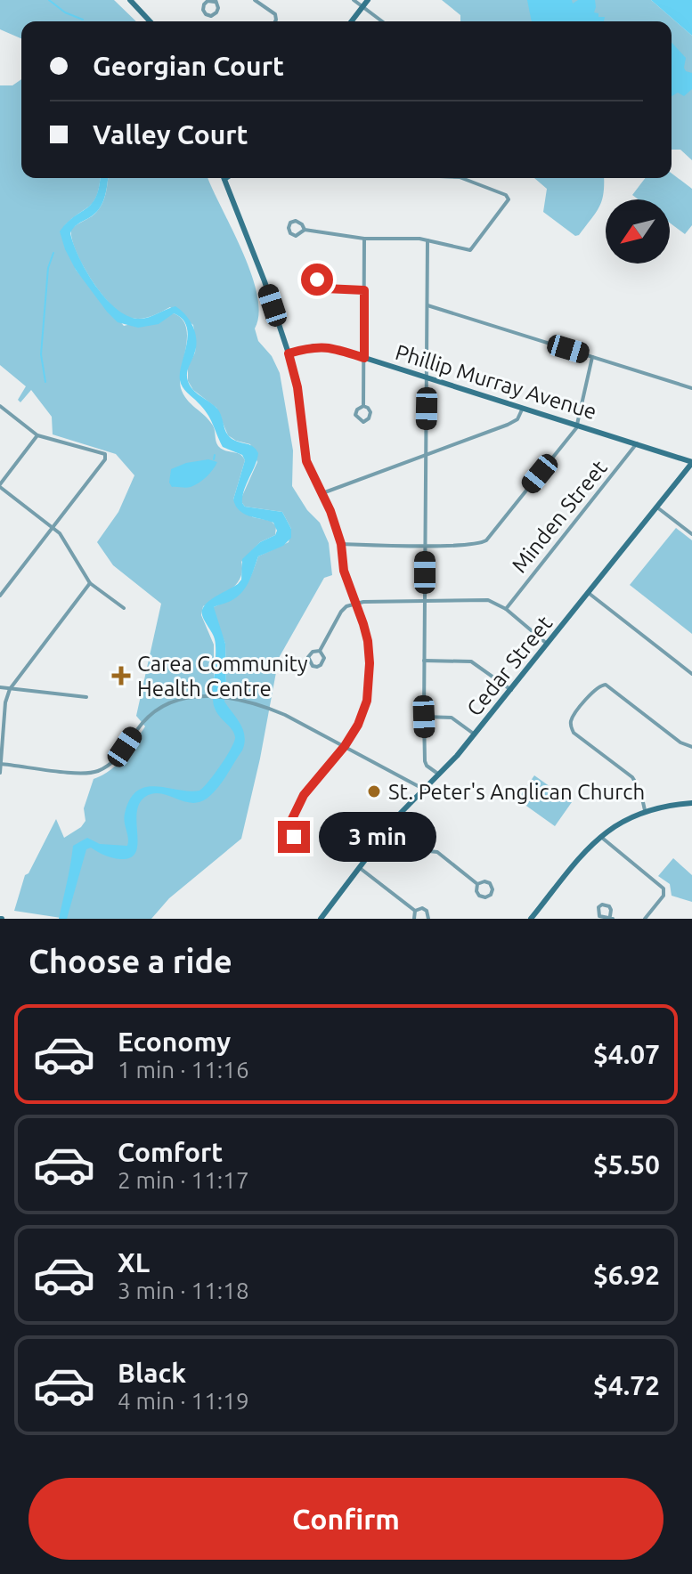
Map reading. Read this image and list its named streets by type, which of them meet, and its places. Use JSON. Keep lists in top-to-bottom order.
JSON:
{
  "streets": {
    "street": ["Phillip Murray Avenue", "Minden Street", "Cedar Street"]
  },
  "crossings": [
    ["Phillip Murray Avenue", "Minden Street"],
    ["Phillip Murray Avenue", "Cedar Street"]
  ],
  "places": {
    "health": ["Carea Community Health Centre"],
    "other": ["St. Peter's Anglican Church"]
  },
  "north": "bottom left",
  "page": {
    "banner": ["Georgian Court", "Valley Court"],
    "bubble": "3 min",
    "heading": "Choose a ride",
    "list": [
      {
        "name": "Economy",
        "note": "1 min · 11:16",
        "value": "$4.07"
      },
      {
        "name": "Comfort",
        "note": "2 min · 11:17",
        "value": "$5.50"
      },
      {
        "name": "XL",
        "note": "3 min · 11:18",
        "value": "$6.92"
      },
      {
        "name": "Black",
        "note": "4 min · 11:19",
        "value": "$4.72"
      }
    ],
    "buttons": "Confirm"
  }
}
